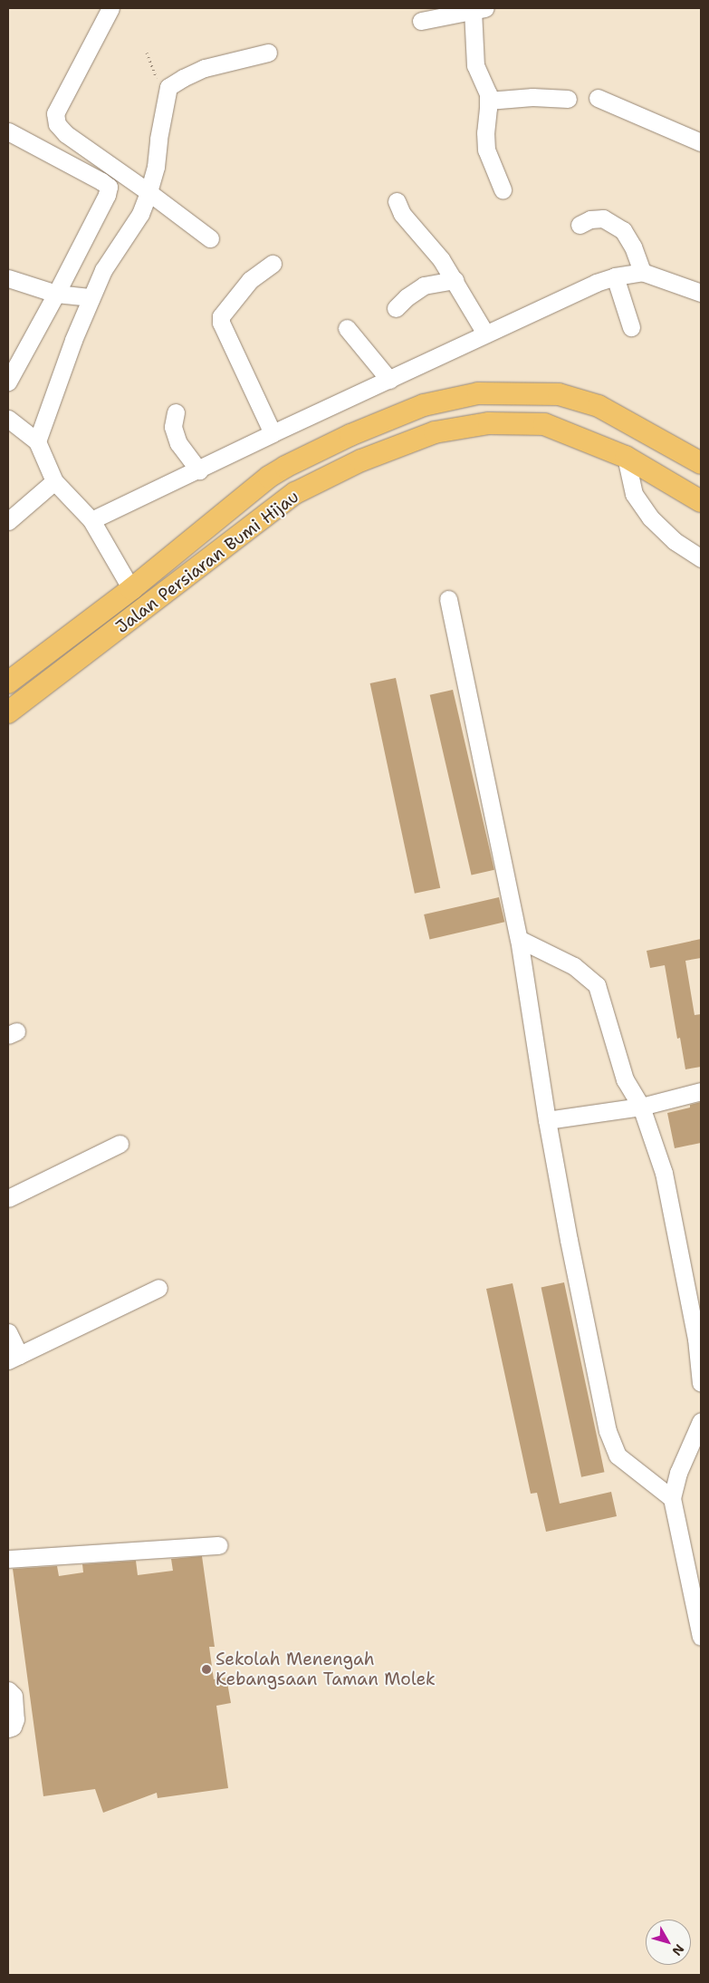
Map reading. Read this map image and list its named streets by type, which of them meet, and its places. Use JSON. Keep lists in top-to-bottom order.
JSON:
{
  "streets": {
    "main road": ["Jalan Persiaran Bumi Hijau"]
  },
  "places": ["Sekolah Menengah Kebangsaan Taman Molek"],
  "north": "bottom right"
}
